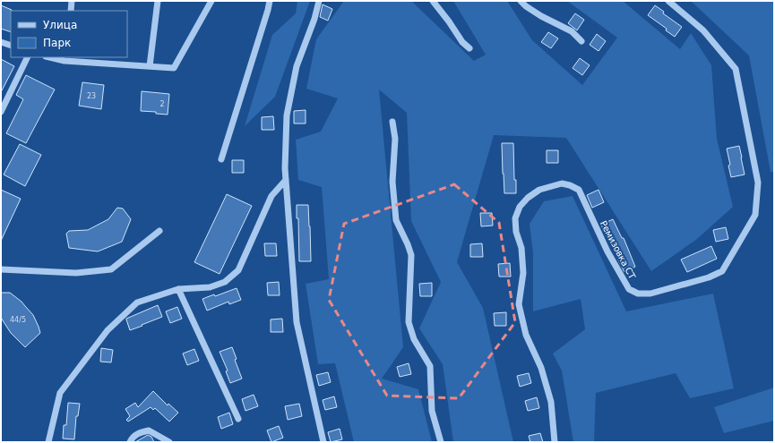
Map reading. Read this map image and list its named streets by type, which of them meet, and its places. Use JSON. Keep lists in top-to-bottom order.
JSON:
{
  "streets": {
    "street": ["Ремизовка СТ"]
  },
  "house_numbers": ["23", "2", "44/5"],
  "legend": ["Улица", "Парк"]
}
